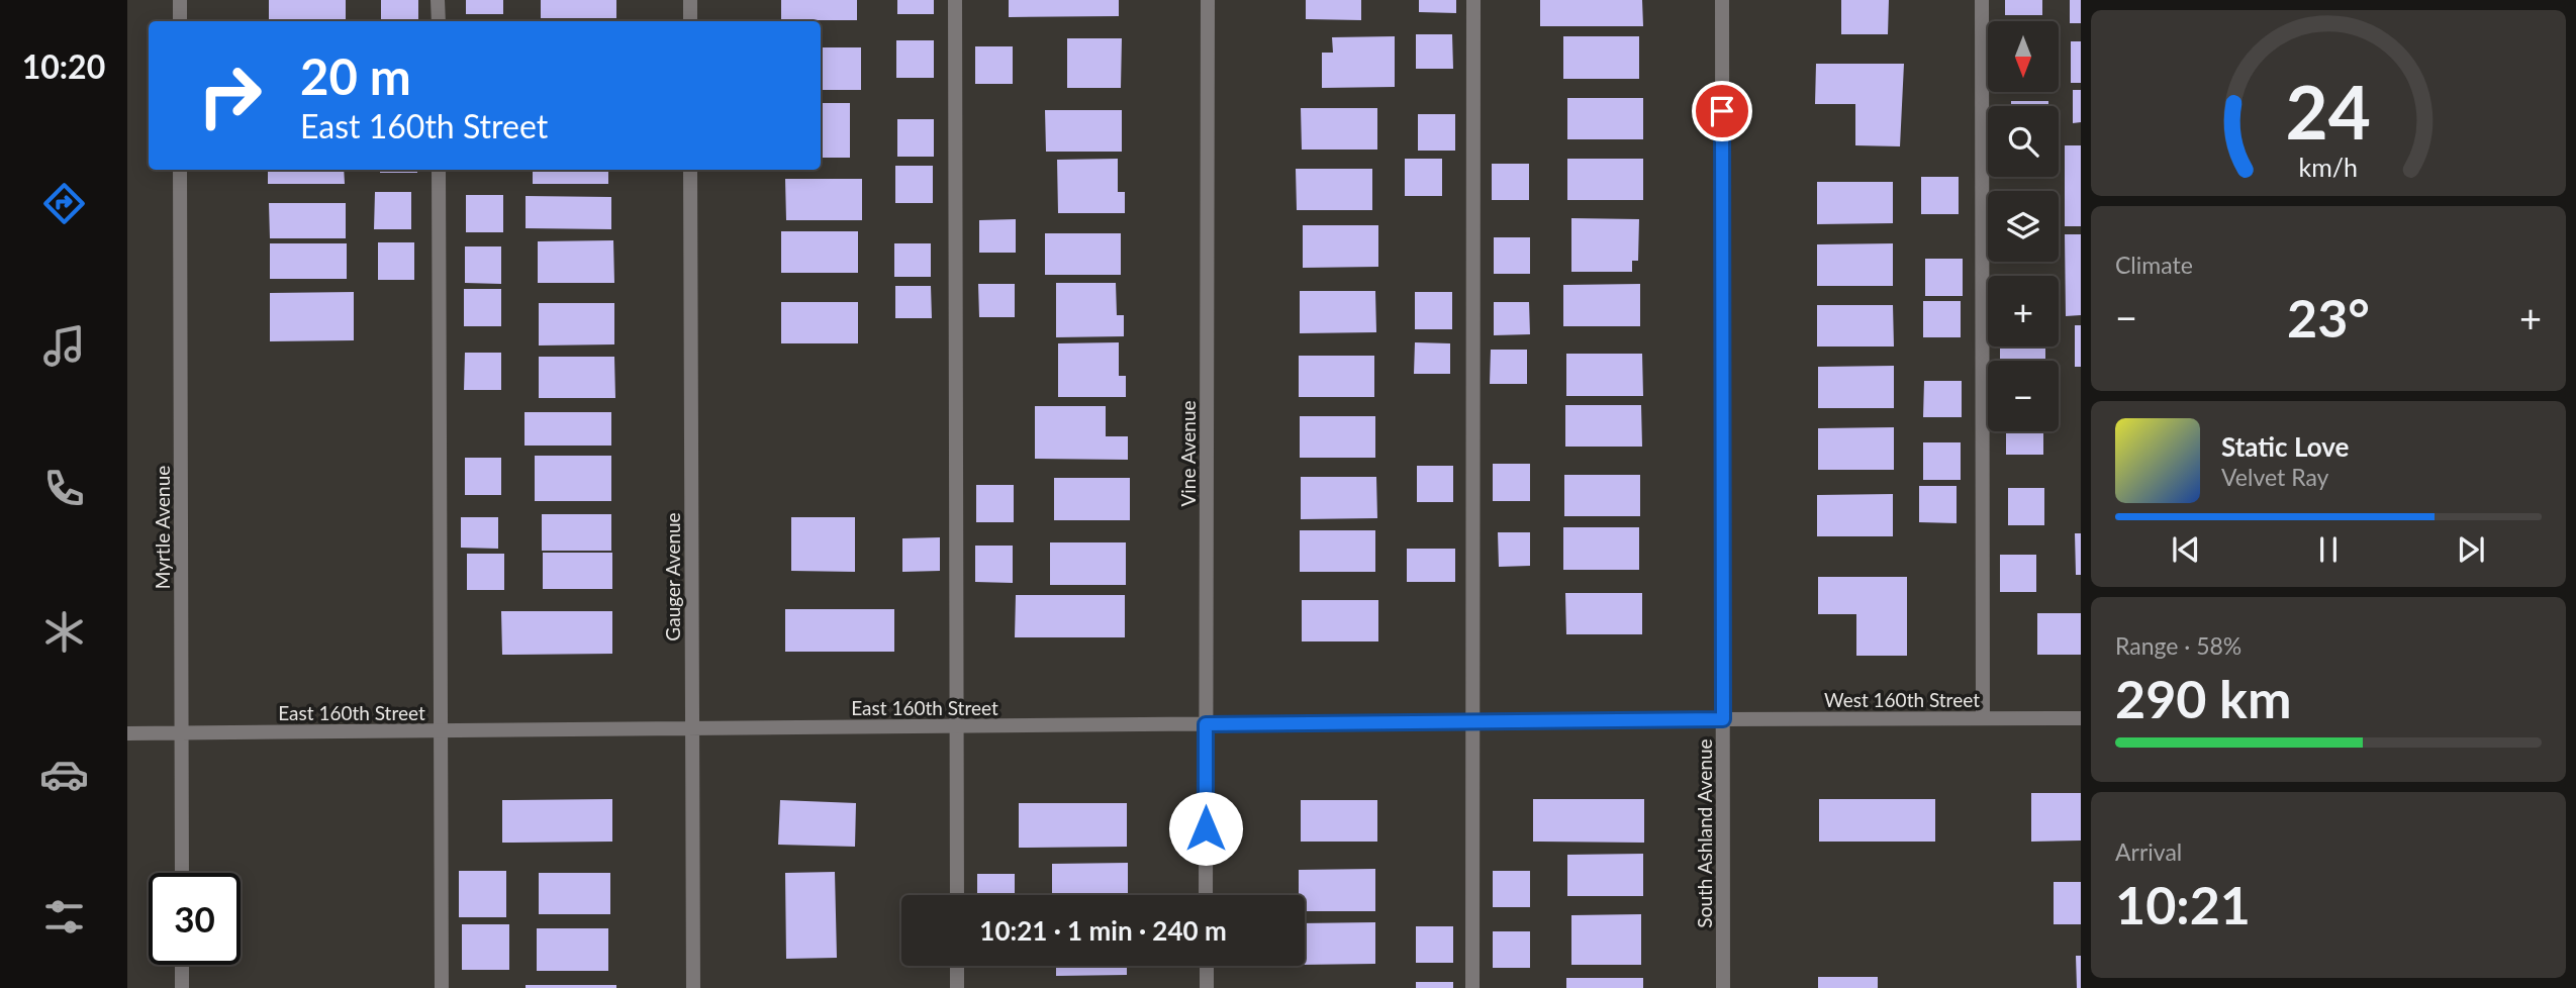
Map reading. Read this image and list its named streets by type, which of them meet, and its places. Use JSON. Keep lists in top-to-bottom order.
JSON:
{
  "streets": {
    "street": [
      "Vine Avenue",
      "Myrtle Avenue",
      "Gauger Avenue",
      "West 160th Street",
      "East 160th Street",
      "South Ashland Avenue"
    ]
  },
  "crossings": [
    ["Vine Avenue", "East 160th Street"],
    ["Myrtle Avenue", "East 160th Street"],
    ["Gauger Avenue", "East 160th Street"],
    ["West 160th Street", "East 160th Street"],
    ["West 160th Street", "South Ashland Avenue"],
    ["East 160th Street", "South Ashland Avenue"]
  ],
  "north": "bottom",
  "page": {
    "tabs": "10:20",
    "map_buttons": ["+", "−"],
    "turn": ["20 m", "East 160th Street"],
    "tile": [
      "Climate",
      ["Range · 58%", "290 km"],
      ["Arrival", "10:21"]
    ],
    "heat": ["−", "23°", "+"],
    "song": ["Static Love", "Velvet Ray"],
    "limit": "30",
    "trip": "10:21 · 1 min · 240 m",
    "gauge": ["24", "km/h"]
  }
}
